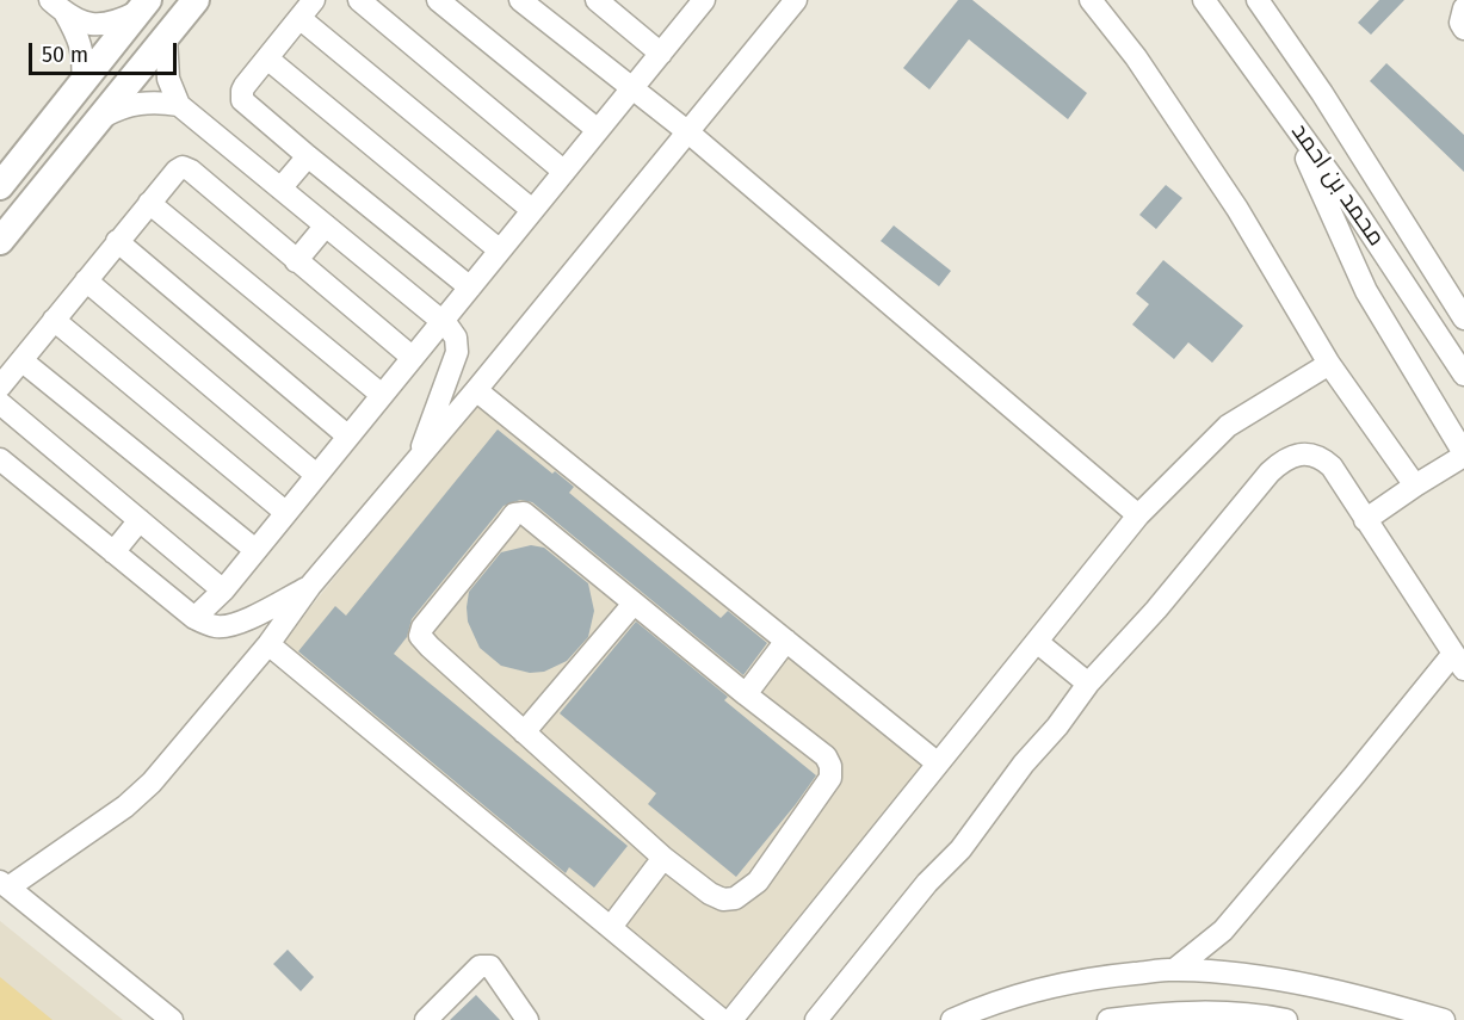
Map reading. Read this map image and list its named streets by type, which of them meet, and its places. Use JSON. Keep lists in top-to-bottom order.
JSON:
{
  "streets": {
    "street": ["محمد بن احمد"]
  },
  "scale_bar": "50 m"
}
